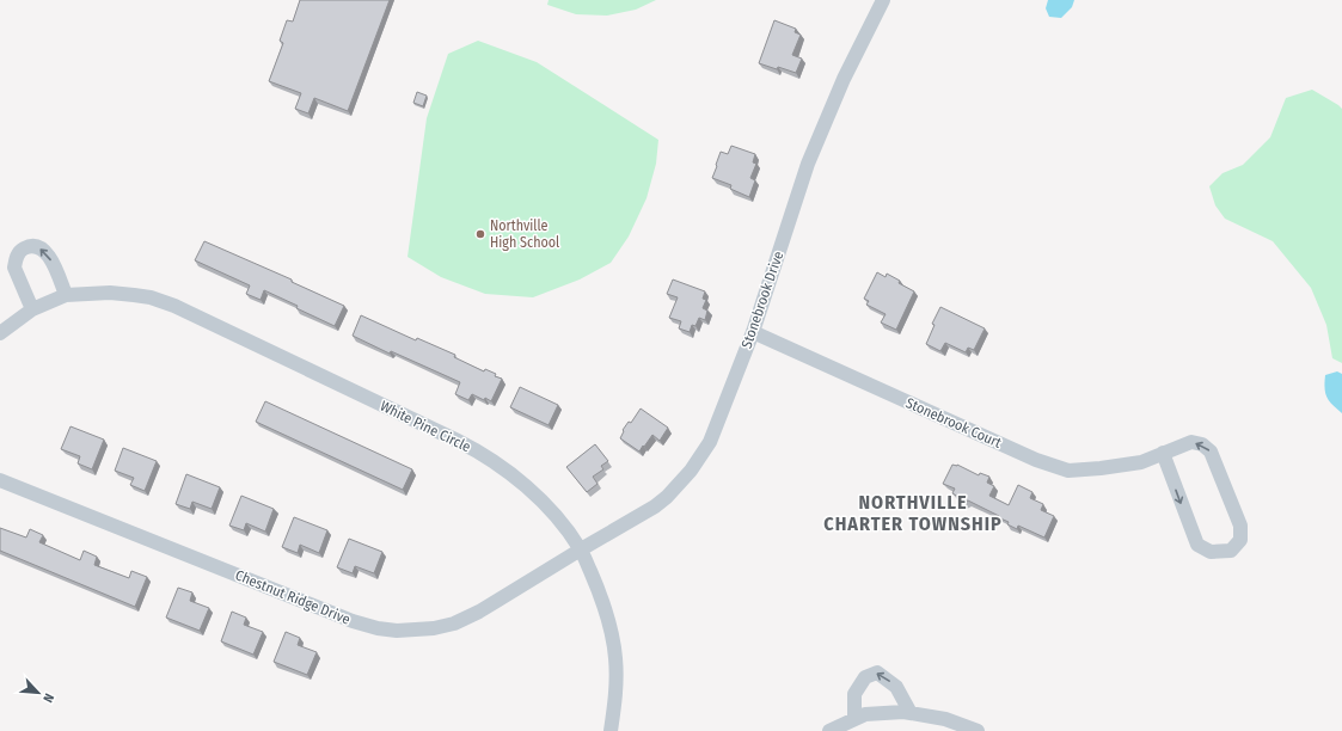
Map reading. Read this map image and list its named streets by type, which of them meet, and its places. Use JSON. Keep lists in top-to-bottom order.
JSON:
{
  "streets": {
    "street": [
      "Stonebrook Drive",
      "Stonebrook Court",
      "White Pine Circle",
      "Chestnut Ridge Drive"
    ]
  },
  "crossings": [
    ["Stonebrook Drive", "Stonebrook Court"],
    ["Stonebrook Drive", "White Pine Circle"],
    ["Stonebrook Drive", "Chestnut Ridge Drive"],
    ["White Pine Circle", "Chestnut Ridge Drive"]
  ],
  "districts": ["NORTHVILLE CHARTER TOWNSHIP"],
  "places": ["Northville High School"],
  "north": "bottom right"
}
